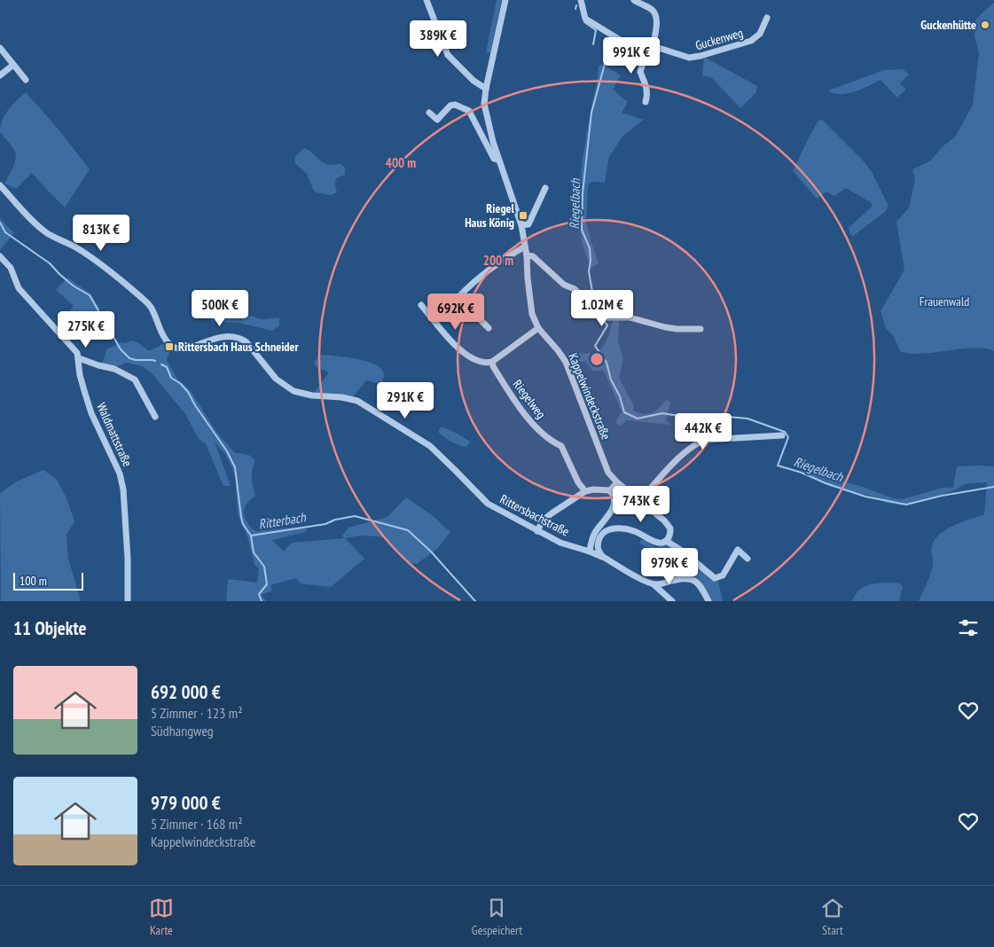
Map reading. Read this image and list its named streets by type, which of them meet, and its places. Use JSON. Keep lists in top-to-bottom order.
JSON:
{
  "streets": {
    "street": [
      "Guckenweg",
      "Kappelwindeckstraße",
      "Riegelweg",
      "Waldmattstraße",
      "Rittersbachstraße"
    ]
  },
  "water": ["Riegelbach", "Ritterbach"],
  "parks": ["Frauenwald"],
  "places": {
    "other": ["Guckenhütte"],
    "transit": ["Riegel Haus König", "Rittersbach Haus Schneider"]
  },
  "scale_bar": "100 m",
  "page": {
    "price": [
      "389K €",
      "991K €",
      "813K €",
      "500K €",
      "1.02M €",
      "692K €",
      "275K €",
      "291K €",
      "442K €",
      "743K €",
      "979K €"
    ],
    "scale": "100 m",
    "heading": "11 Objekte",
    "list": [
      {
        "name": "692 000 €",
        "note": "5 Zimmer · 123 m² · Südhangweg"
      },
      {
        "name": "979 000 €",
        "note": "5 Zimmer · 168 m² · Kappelwindeckstraße"
      }
    ],
    "tabs": ["Karte", "Gespeichert", "Start"]
  },
  "rings": ["400 m", "200 m"]
}
